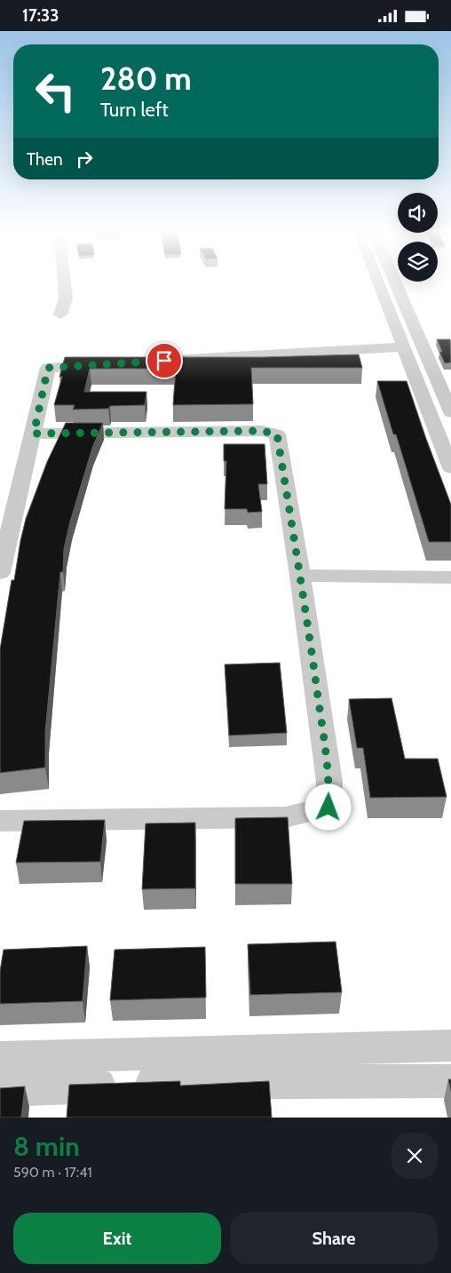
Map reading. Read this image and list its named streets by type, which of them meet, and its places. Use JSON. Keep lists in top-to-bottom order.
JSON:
{
  "page": {
    "status": "17:33",
    "turn": ["280 m", "Turn left"],
    "then": "Then",
    "heading": ["8 min", "590 m · 17:41"],
    "buttons": ["Exit", "Share"]
  }
}
